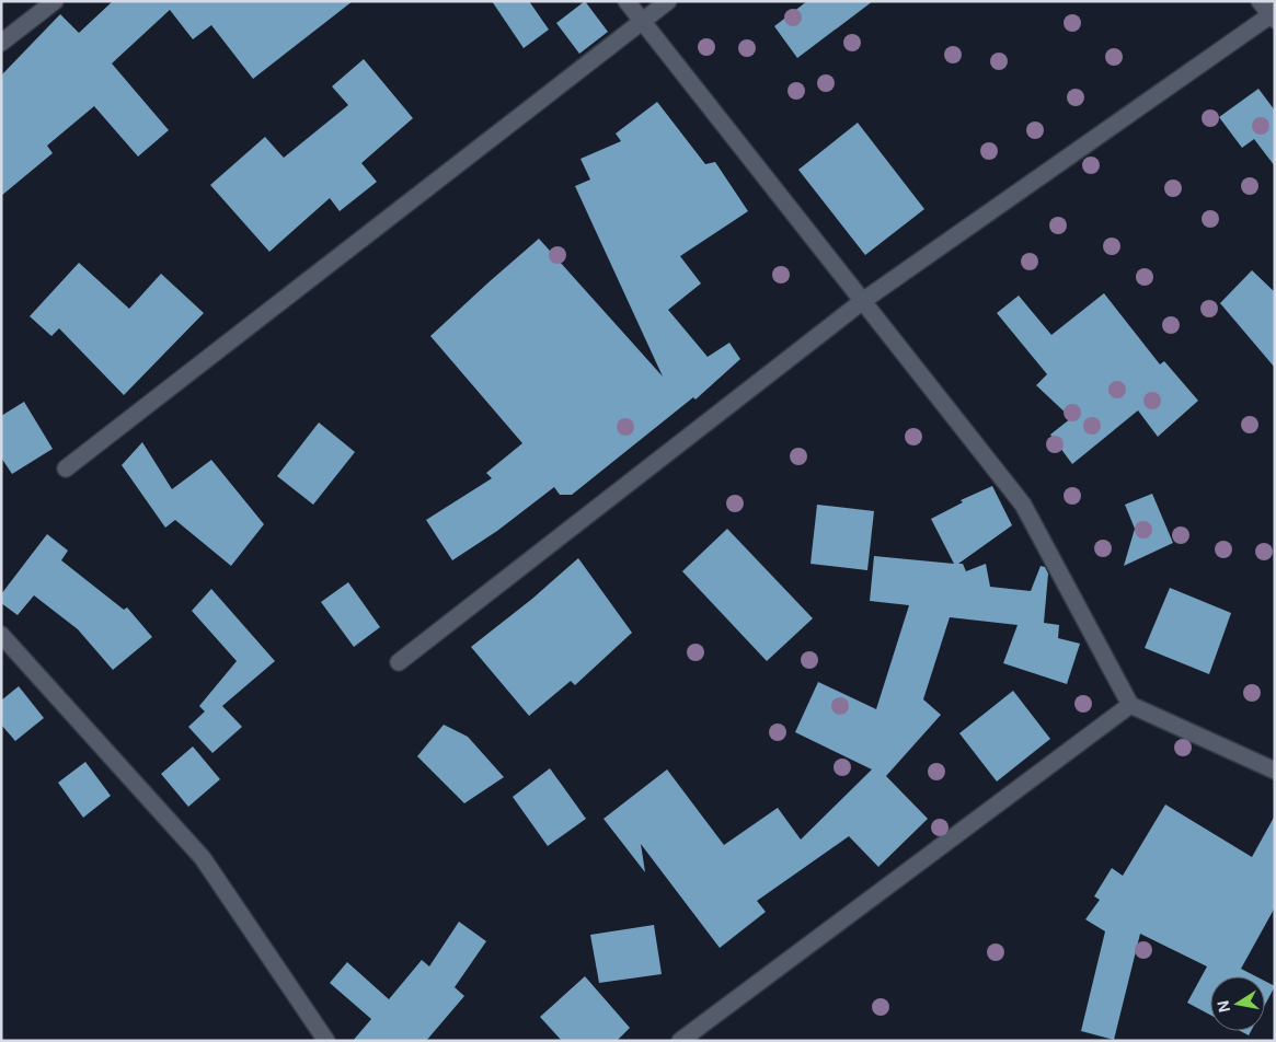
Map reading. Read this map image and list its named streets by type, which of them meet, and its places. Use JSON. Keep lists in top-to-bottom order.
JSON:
{
  "north": "left"
}
